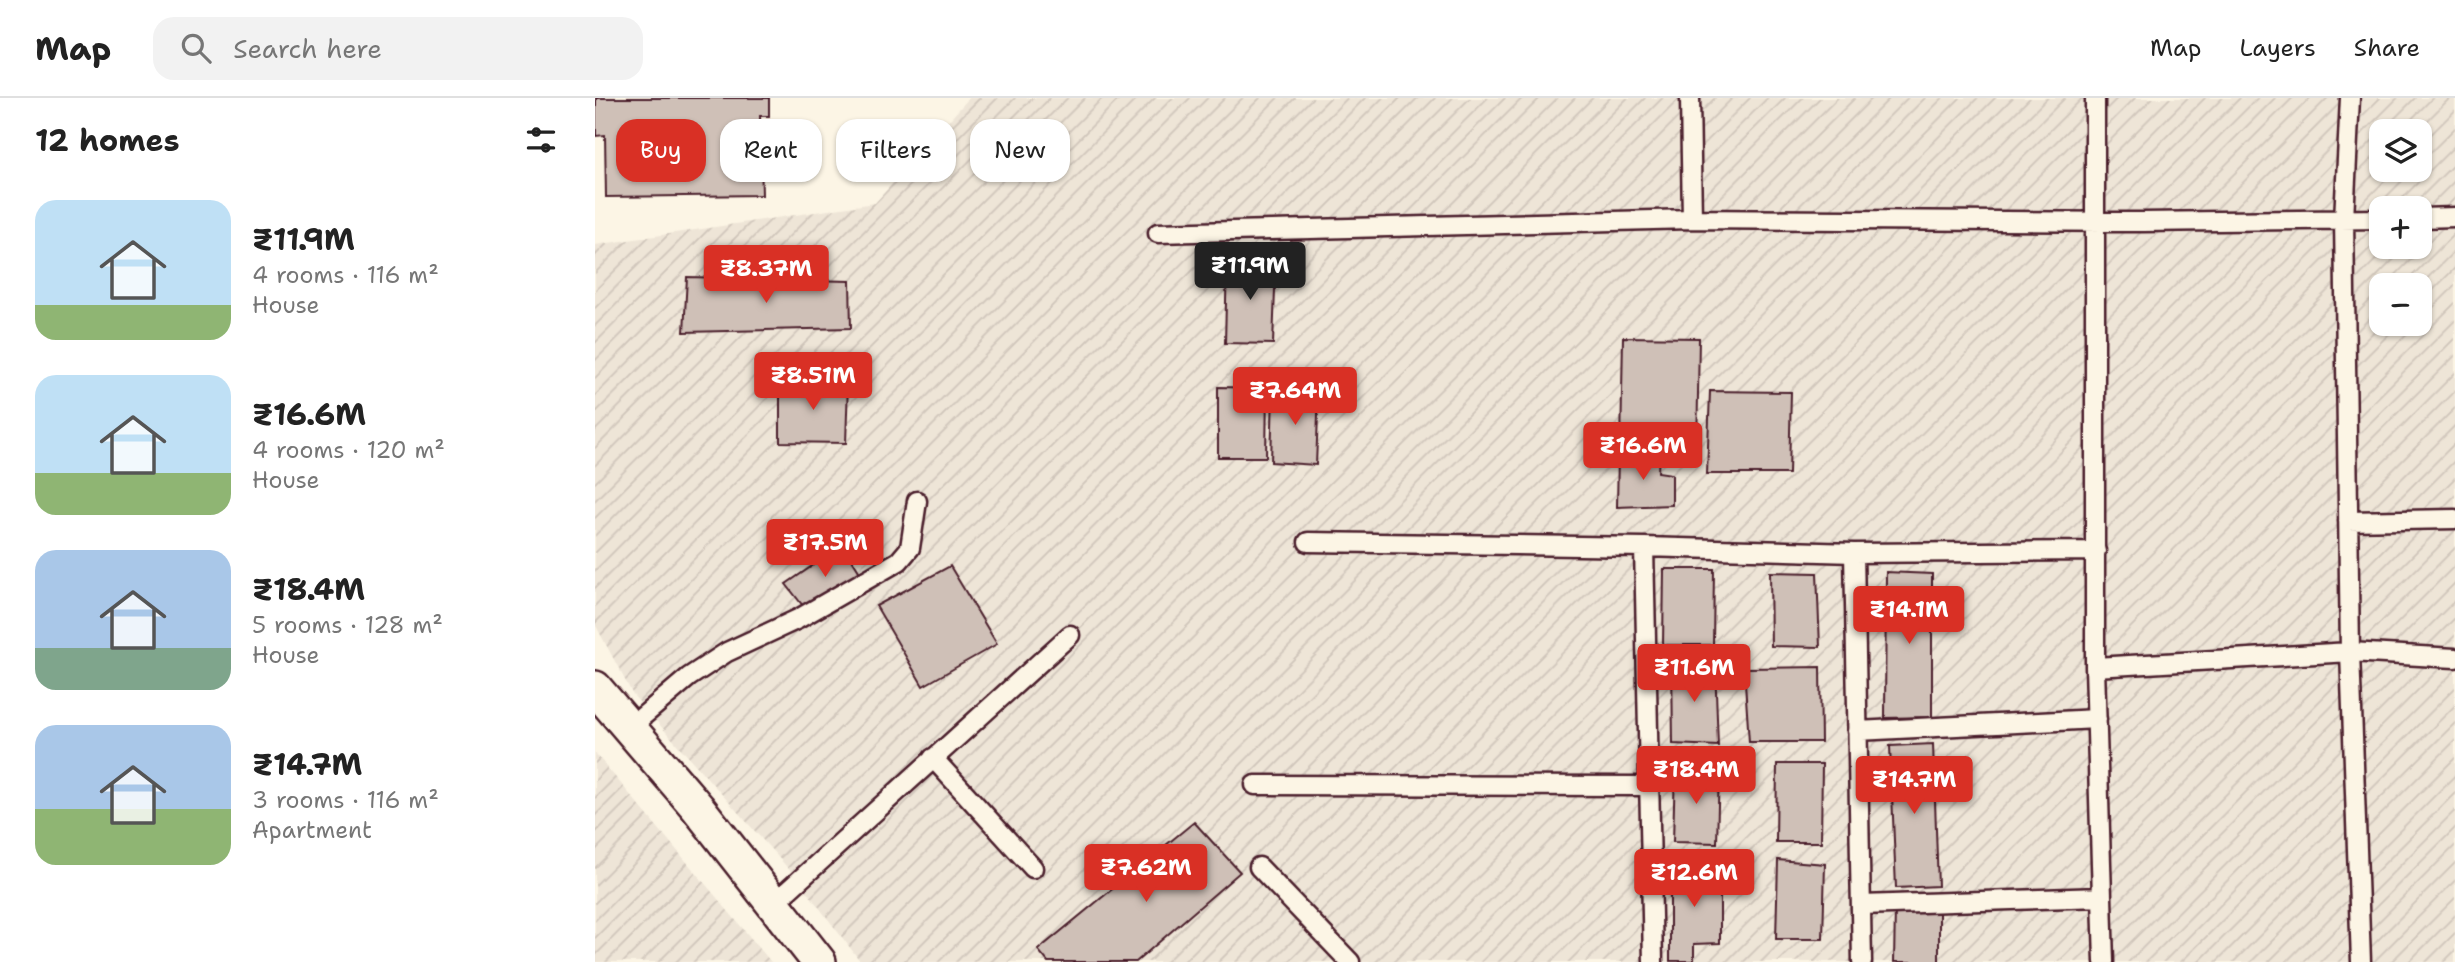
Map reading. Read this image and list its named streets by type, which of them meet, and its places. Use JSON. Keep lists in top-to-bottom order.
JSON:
{
  "page": {
    "header": "Map",
    "search": "Search here",
    "nav": ["Map", "Layers", "Share"],
    "heading": "12 homes",
    "map_buttons": ["+", "−"],
    "chip": [
      "Buy",
      "Rent",
      "Filters",
      "New"
    ],
    "list": [
      {
        "name": "₹11.9M",
        "note": "4 rooms · 116 m² · House"
      },
      {
        "name": "₹16.6M",
        "note": "4 rooms · 120 m² · House"
      },
      {
        "name": "₹18.4M",
        "note": "5 rooms · 128 m² · House"
      },
      {
        "name": "₹14.7M",
        "note": "3 rooms · 116 m² · Apartment"
      }
    ],
    "price": [
      "₹11.9M",
      "₹8.37M",
      "₹8.51M",
      "₹7.64M",
      "₹16.6M",
      "₹17.5M",
      "₹14.1M",
      "₹11.6M",
      "₹18.4M",
      "₹14.7M",
      "₹7.62M",
      "₹12.6M"
    ]
  }
}
